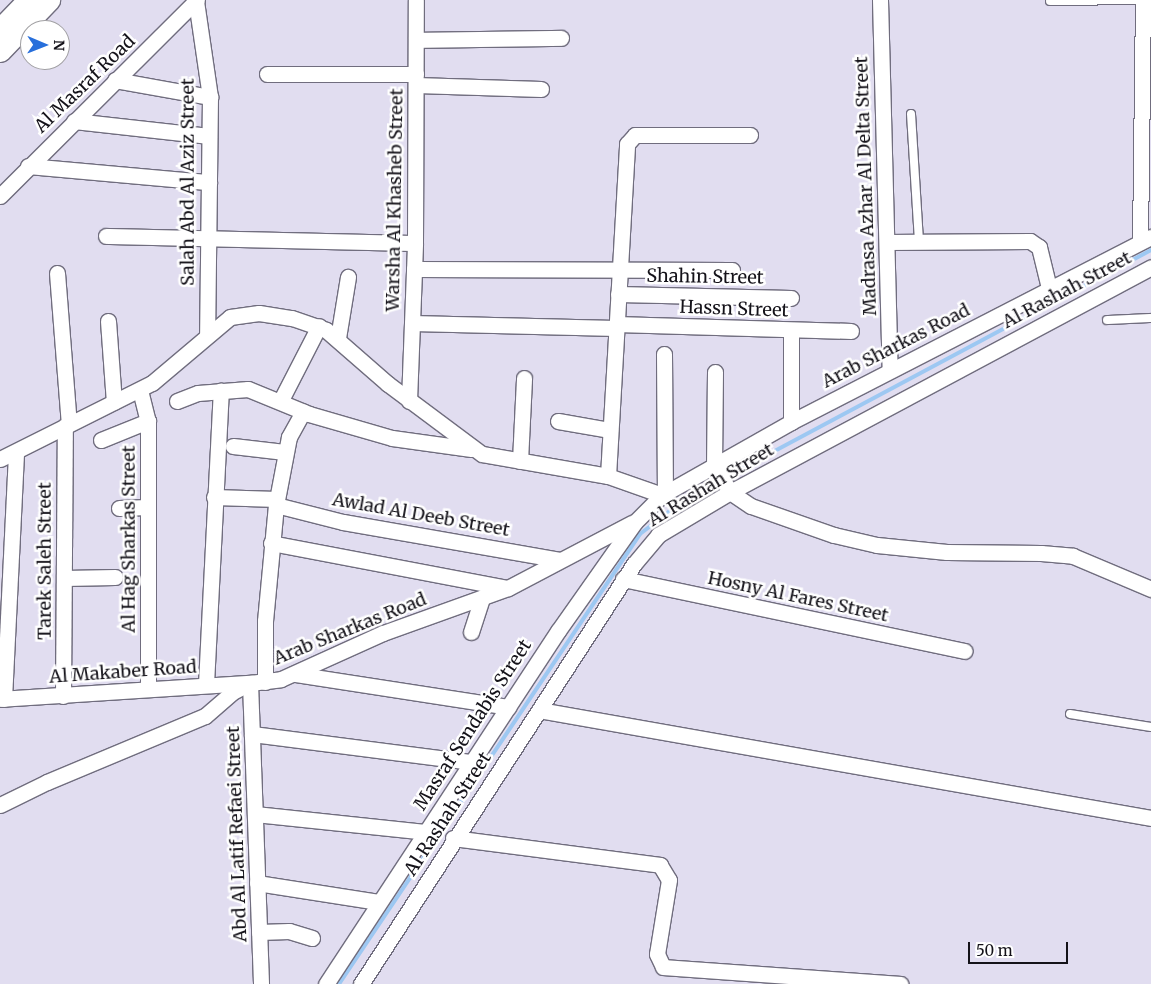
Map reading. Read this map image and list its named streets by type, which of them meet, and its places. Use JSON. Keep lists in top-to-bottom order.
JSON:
{
  "streets": {
    "street": [
      "Al Masraf Road",
      "Salah Abd Al Aziz Street",
      "Madrasa Azhar Al Delta Street",
      "Warsha Al Khasheb Street",
      "Shahin Street",
      "Al Rashah Street",
      "Hassn Street",
      "Arab Sharkas Road",
      "Awlad Al Deeb Street",
      "Al Hag Sharkas Street",
      "Tarek Saleh Street",
      "Hosny Al Fares Street",
      "Al Makaber Road",
      "Masraf Sendabis Street",
      "Abd Al Latif Refaei Street"
    ]
  },
  "crossings": [
    ["Al Masraf Road", "Salah Abd Al Aziz Street"],
    ["Madrasa Azhar Al Delta Street", "Arab Sharkas Road"],
    ["Warsha Al Khasheb Street", "Hassn Street"],
    ["Al Rashah Street", "Hosny Al Fares Street"],
    ["Arab Sharkas Road", "Awlad Al Deeb Street"],
    ["Arab Sharkas Road", "Al Makaber Road"],
    ["Arab Sharkas Road", "Masraf Sendabis Street"],
    ["Arab Sharkas Road", "Abd Al Latif Refaei Street"],
    ["Awlad Al Deeb Street", "Abd Al Latif Refaei Street"],
    ["Al Hag Sharkas Street", "Al Makaber Road"],
    ["Tarek Saleh Street", "Al Makaber Road"],
    ["Al Makaber Road", "Abd Al Latif Refaei Street"]
  ],
  "scale_bar": "50 m",
  "north": "right"
}
